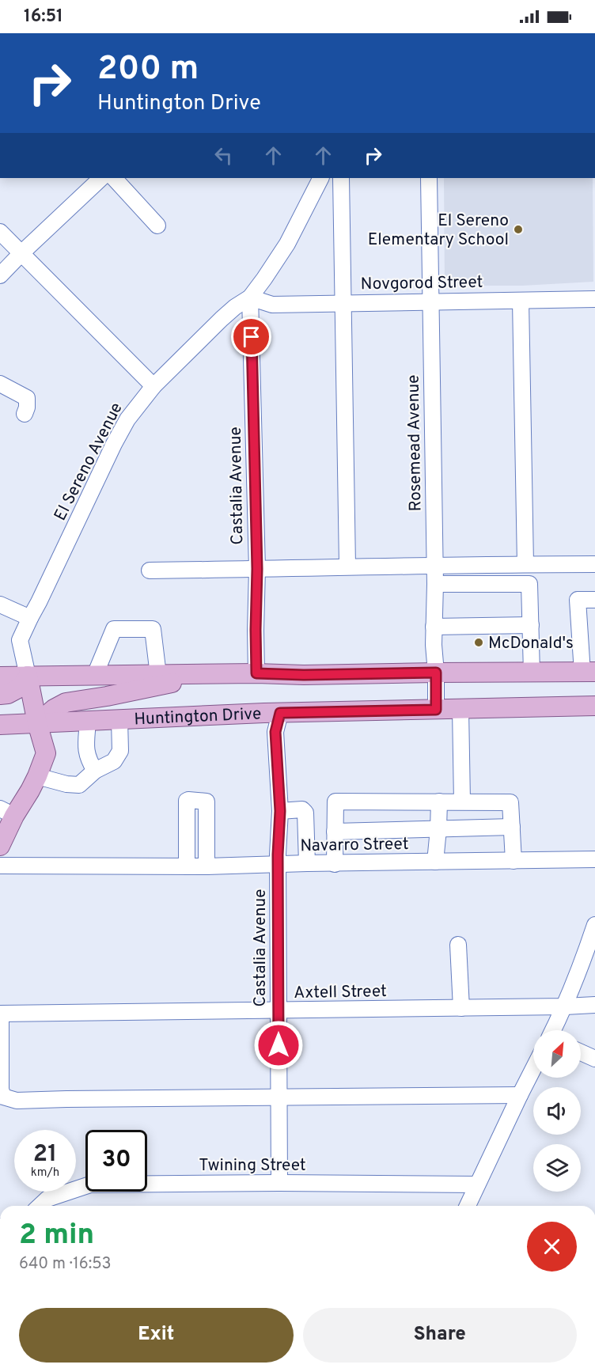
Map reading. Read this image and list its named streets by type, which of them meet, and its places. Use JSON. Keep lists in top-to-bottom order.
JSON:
{
  "streets": {
    "main road": ["Huntington Drive"],
    "street": [
      "Novgorod Street",
      "Rosemead Avenue",
      "El Sereno Avenue",
      "Castalia Avenue",
      "Navarro Street",
      "Axtell Street",
      "Twining Street"
    ]
  },
  "crossings": [
    ["Novgorod Street", "Rosemead Avenue"],
    ["Novgorod Street", "El Sereno Avenue"],
    ["Novgorod Street", "Castalia Avenue"],
    ["Rosemead Avenue", "Huntington Drive"],
    ["El Sereno Avenue", "Castalia Avenue"],
    ["Castalia Avenue", "Huntington Drive"],
    ["Castalia Avenue", "Navarro Street"],
    ["Castalia Avenue", "Axtell Street"],
    ["Castalia Avenue", "Twining Street"]
  ],
  "places": ["El Sereno Elementary School", "McDonald's"],
  "north": "top right",
  "page": {
    "status": "16:51",
    "turn": ["200 m", "Huntington Drive"],
    "speed": "21 km/h",
    "limit": "30",
    "heading": ["2 min", "640 m · 16:53"],
    "buttons": ["Exit", "Share"]
  }
}
